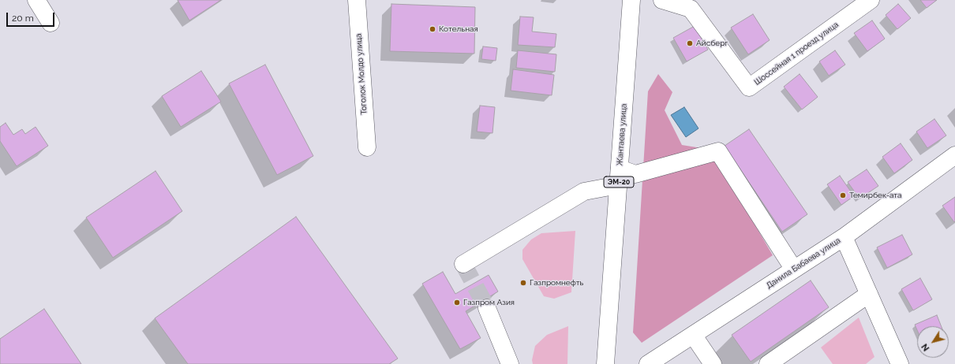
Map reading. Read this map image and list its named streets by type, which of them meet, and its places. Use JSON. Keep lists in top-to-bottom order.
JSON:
{
  "streets": {
    "street": [
      "Шоссейная 1 проезд улица",
      "Тоголок Молдо улица",
      "Жантаева улица",
      "ЭМ-20",
      "Данила Бабаева улица"
    ]
  },
  "places": [
    "Котельная",
    "Айсберг",
    "Темирбек-ата",
    "Газпромнефть",
    "Газпром Азия"
  ],
  "scale_bar": "20 m",
  "north": "bottom left"
}
